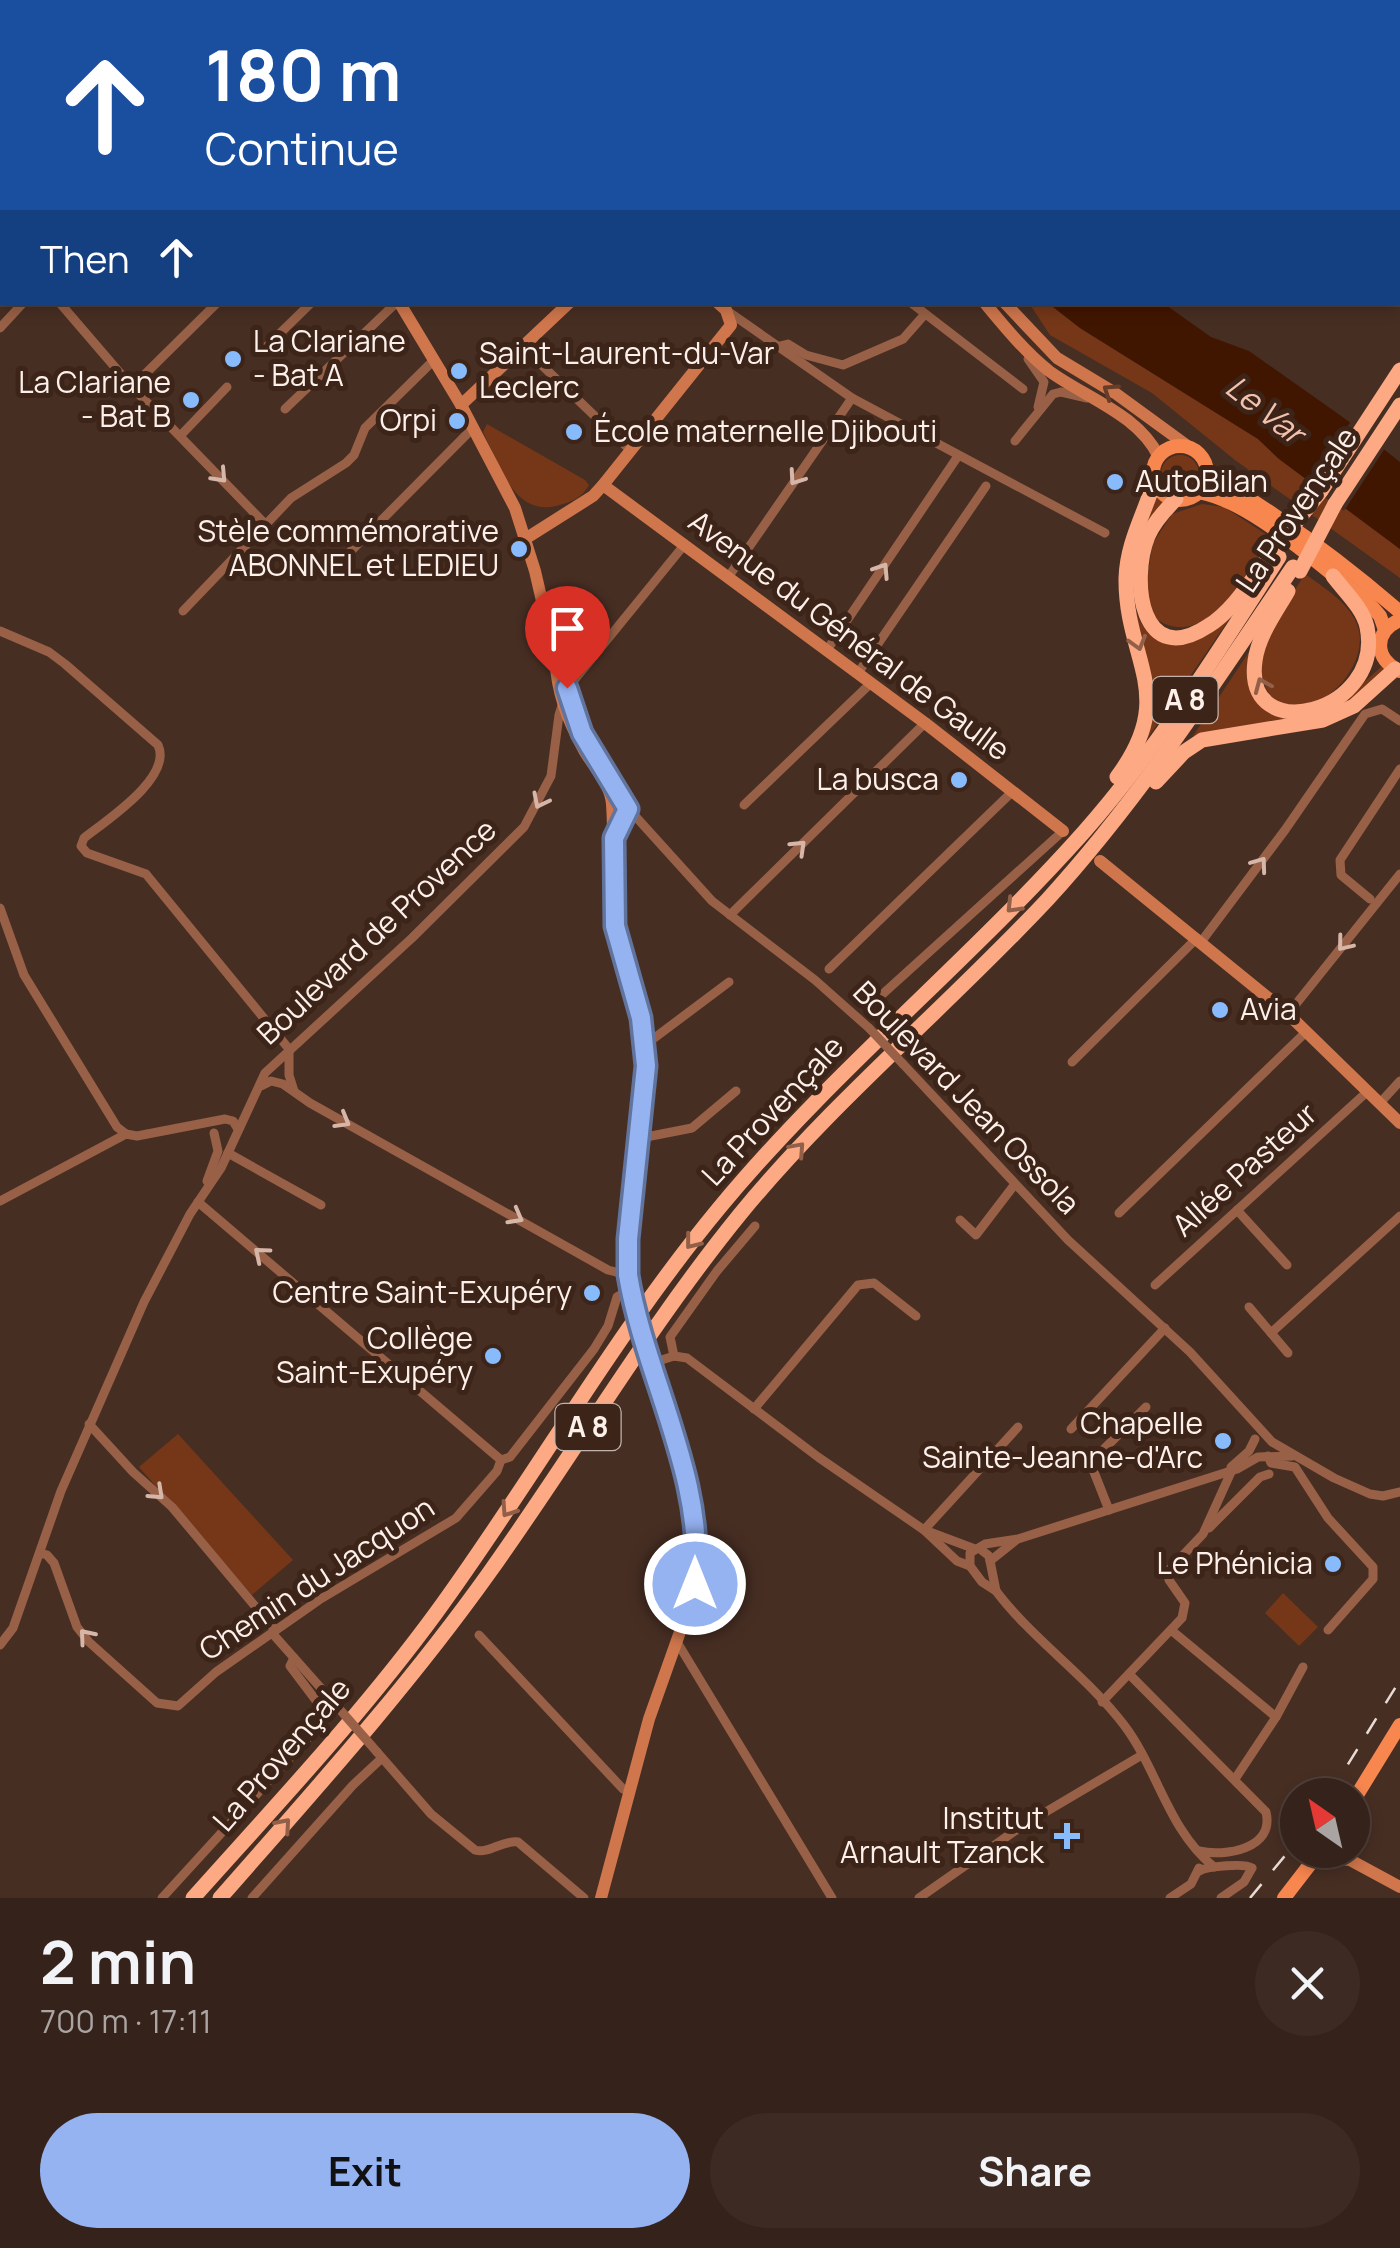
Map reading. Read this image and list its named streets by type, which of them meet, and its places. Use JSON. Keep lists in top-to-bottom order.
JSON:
{
  "streets": {
    "highway": ["La Provençale", "A 8"],
    "main road": ["Avenue du Général de Gaulle"],
    "street": [
      "Boulevard de Provence",
      "Boulevard Jean Ossola",
      "Allée Pasteur",
      "Chemin du Jacquon"
    ]
  },
  "one_way": ["Boulevard de Provence"],
  "water": ["Le Var"],
  "places": {
    "other": [
      "La Clariane - Bat A",
      "Saint-Laurent-du-Var Leclerc",
      "La Clariane - Bat B",
      "Orpi",
      "École maternelle Djibouti",
      "AutoBilan",
      "Stèle commémorative ABONNEL et LEDIEU",
      "La busca",
      "Avia",
      "Centre Saint-Exupéry",
      "Collège Saint-Exupéry",
      "Chapelle Sainte-Jeanne-d'Arc",
      "Le Phénicia"
    ],
    "health": ["Institut Arnault Tzanck"]
  },
  "north": "top left",
  "page": {
    "turn": ["180 m", "Continue"],
    "then": "Then",
    "heading": ["2 min", "700 m · 17:11"],
    "buttons": ["Exit", "Share"]
  }
}
